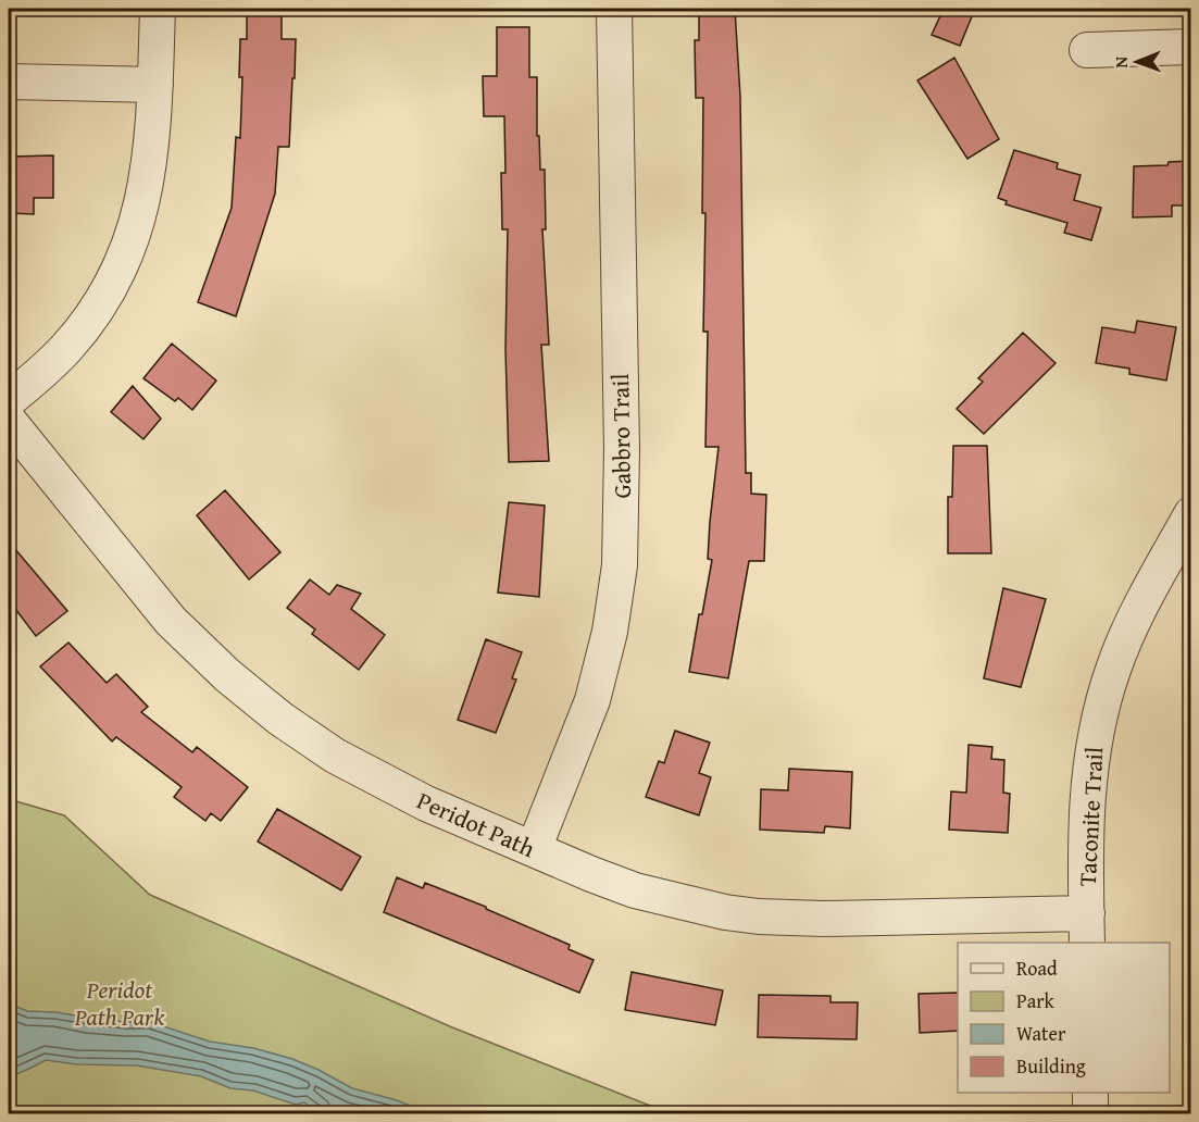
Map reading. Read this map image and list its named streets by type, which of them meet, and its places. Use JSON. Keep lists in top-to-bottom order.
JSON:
{
  "streets": {
    "street": ["Gabbro Trail", "Taconite Trail", "Peridot Path"]
  },
  "crossings": [
    ["Gabbro Trail", "Peridot Path"],
    ["Taconite Trail", "Peridot Path"]
  ],
  "parks": ["Peridot Path Park"],
  "legend": [
    "Road",
    "Park",
    "Water",
    "Building"
  ],
  "north": "left"
}
